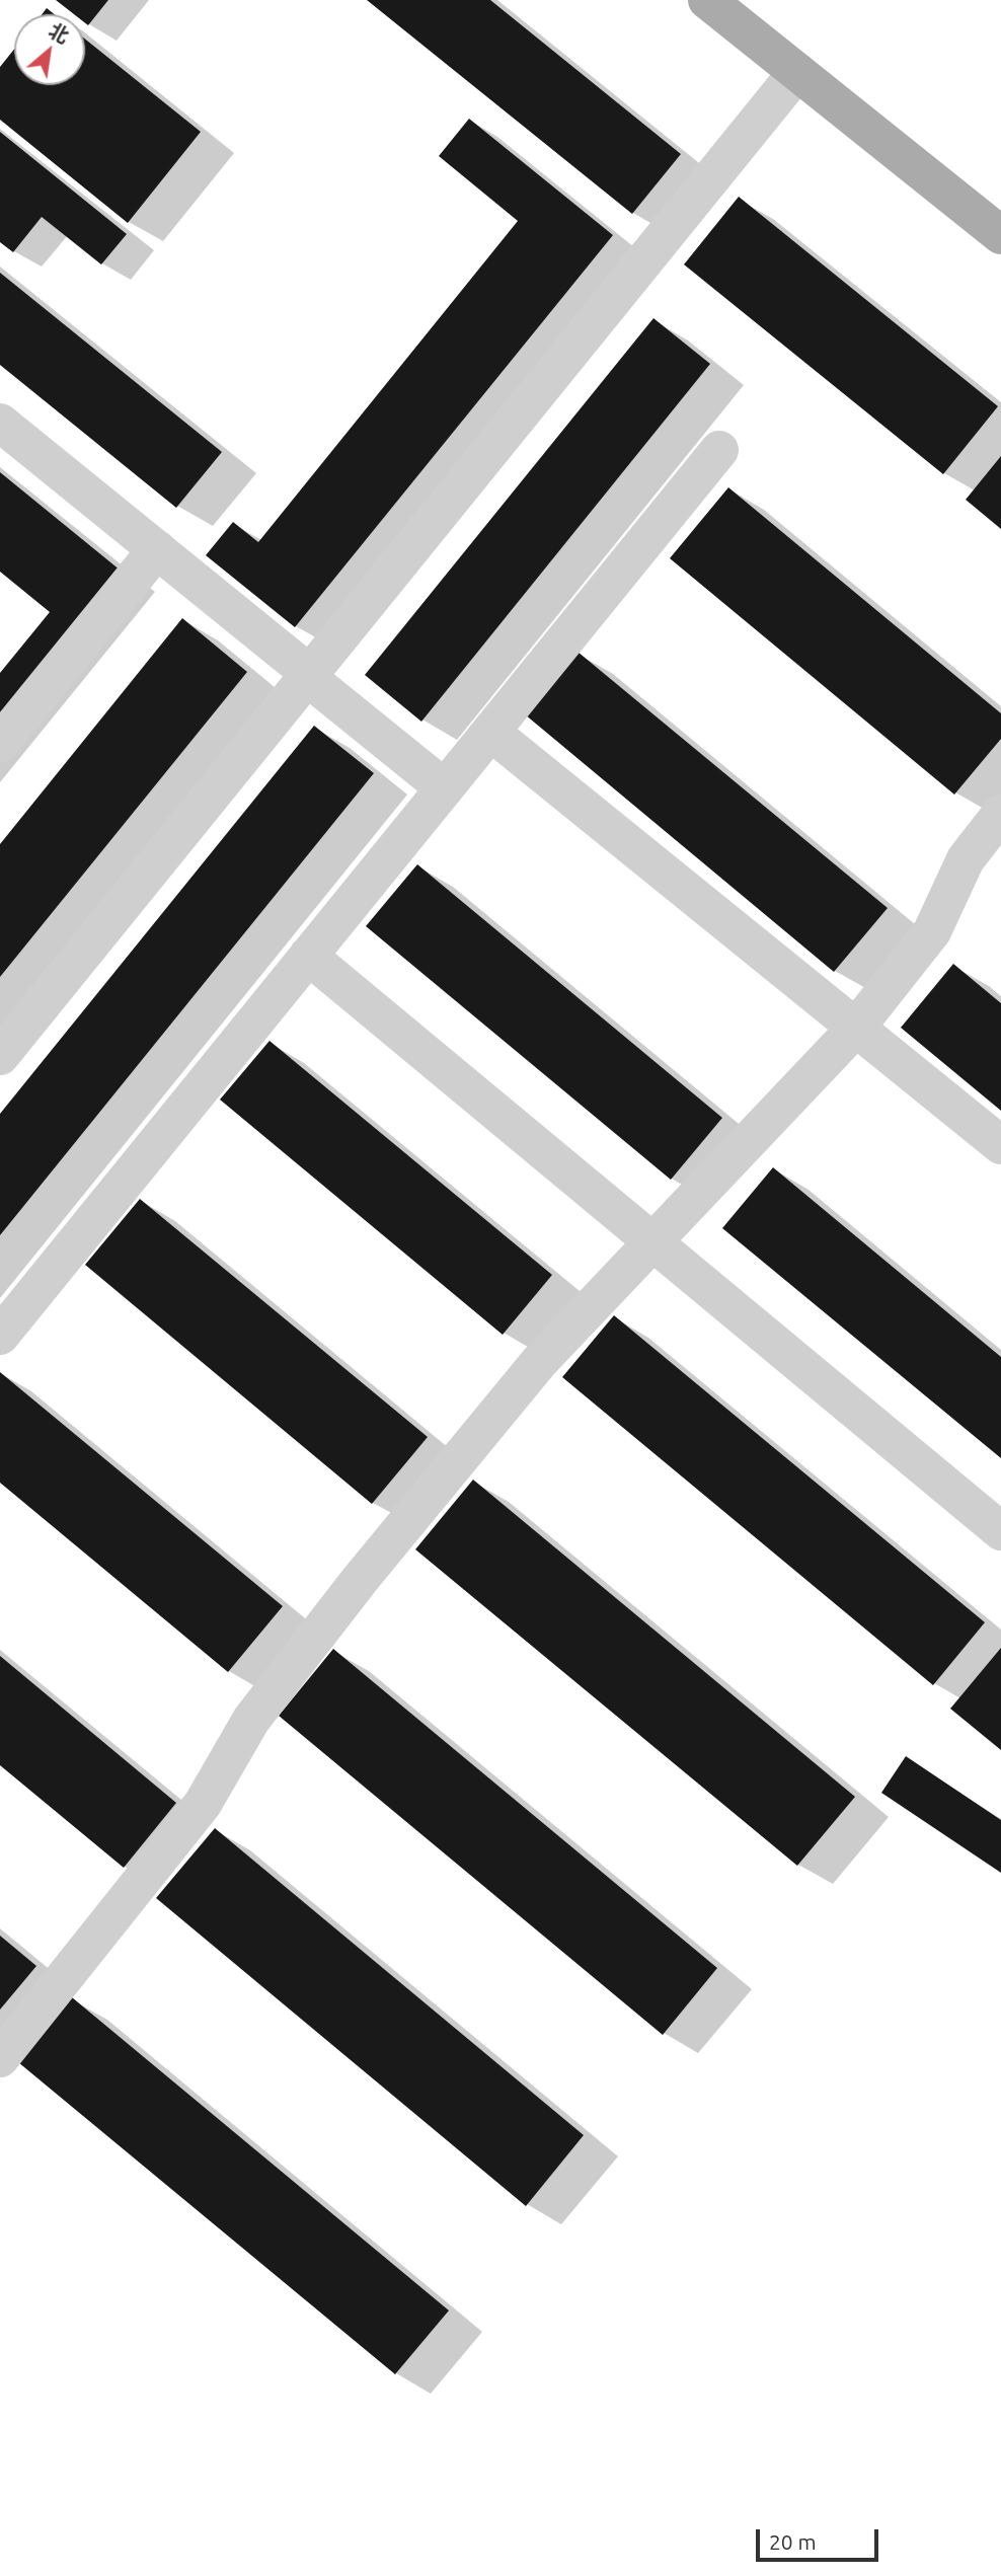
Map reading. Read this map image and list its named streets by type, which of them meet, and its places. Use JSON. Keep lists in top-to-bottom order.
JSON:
{
  "scale_bar": "20 m",
  "north": "top right"
}
